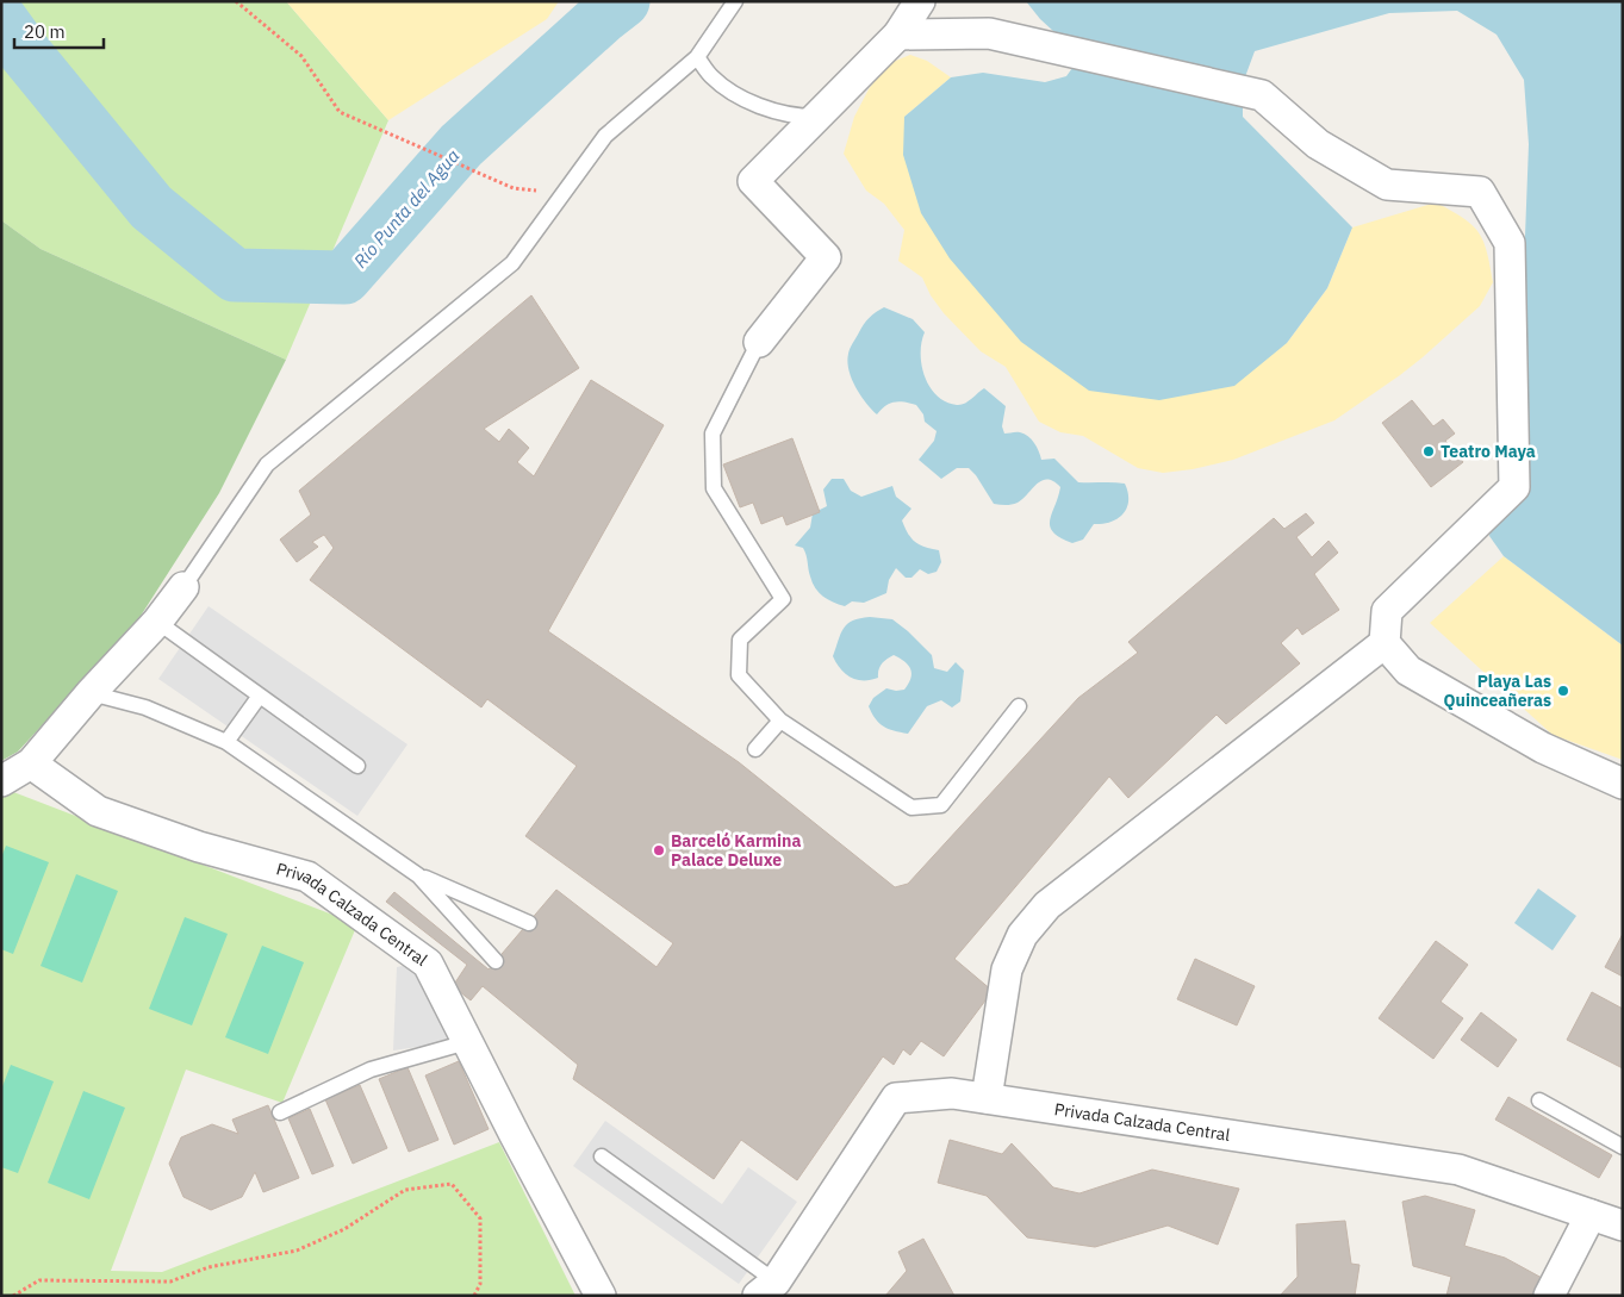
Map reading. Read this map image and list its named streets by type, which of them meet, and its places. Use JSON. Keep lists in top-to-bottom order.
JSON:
{
  "streets": {
    "street": ["Privada Calzada Central"]
  },
  "water": ["Río Punta del Agua"],
  "places": ["Teatro Maya", "Playa Las Quinceañeras", "Barceló Karmina Palace Deluxe"],
  "scale_bar": "20 m"
}
